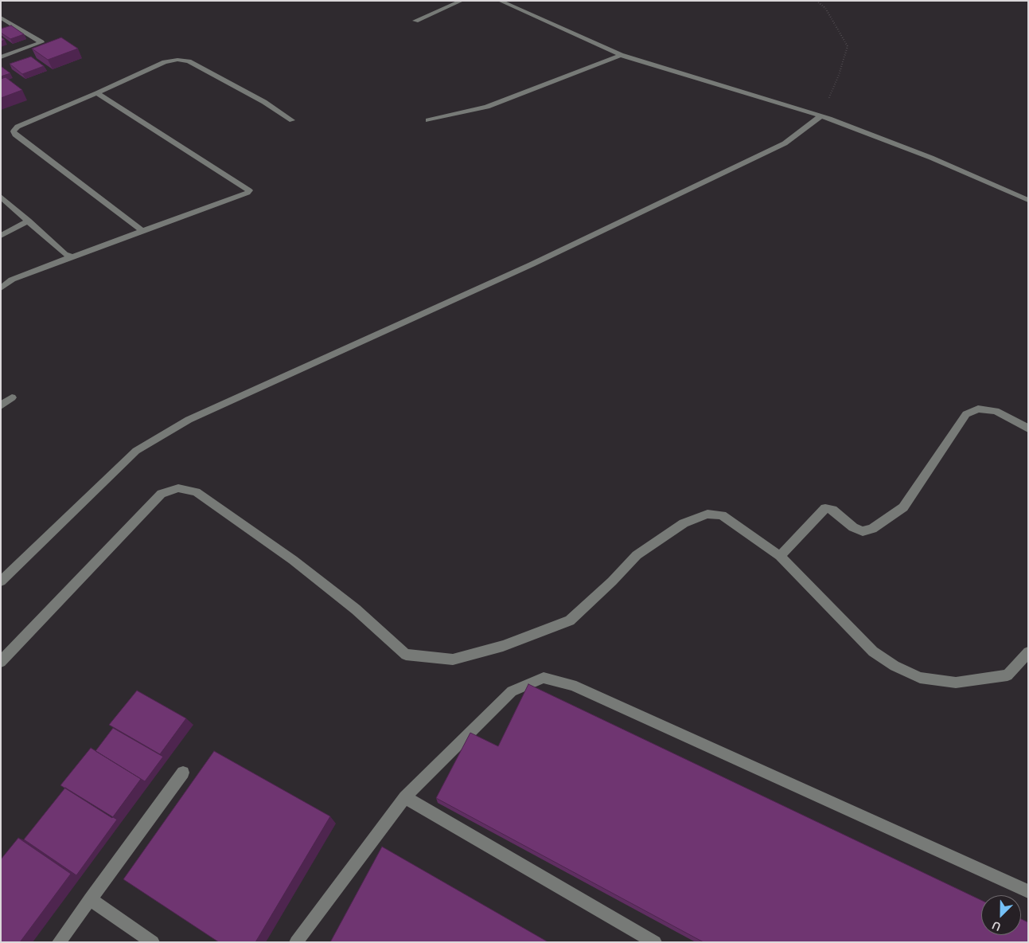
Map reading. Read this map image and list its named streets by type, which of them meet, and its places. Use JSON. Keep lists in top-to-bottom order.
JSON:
{
  "north": "bottom left"
}
